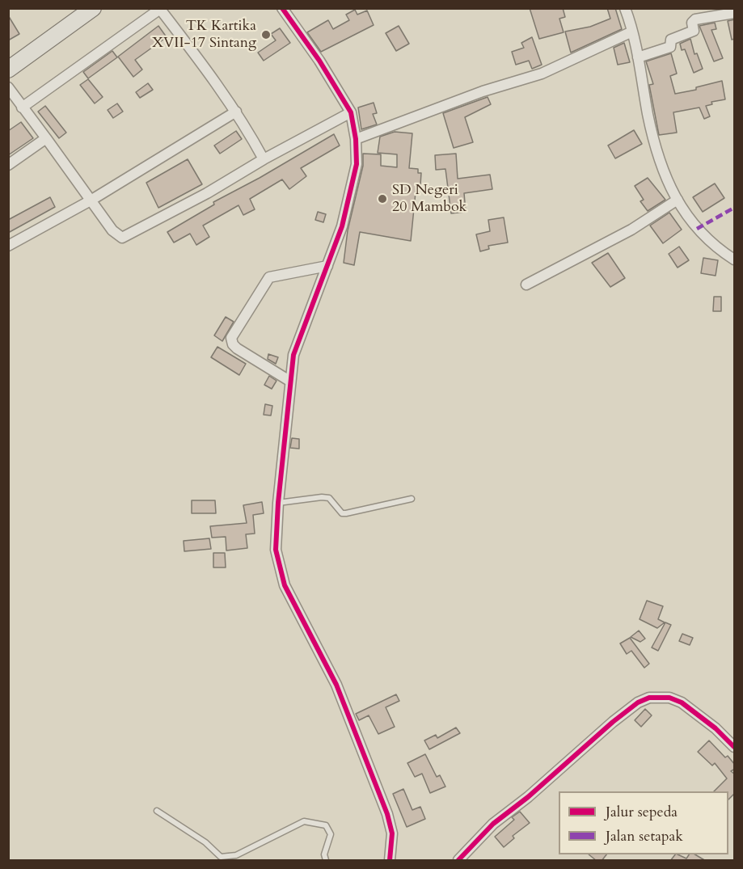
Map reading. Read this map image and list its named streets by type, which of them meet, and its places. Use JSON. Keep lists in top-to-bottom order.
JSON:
{
  "places": ["TK Kartika XVII-17 Sintang", "SD Negeri 20 Mambok"],
  "legend": ["Jalur sepeda", "Jalan setapak"]
}
